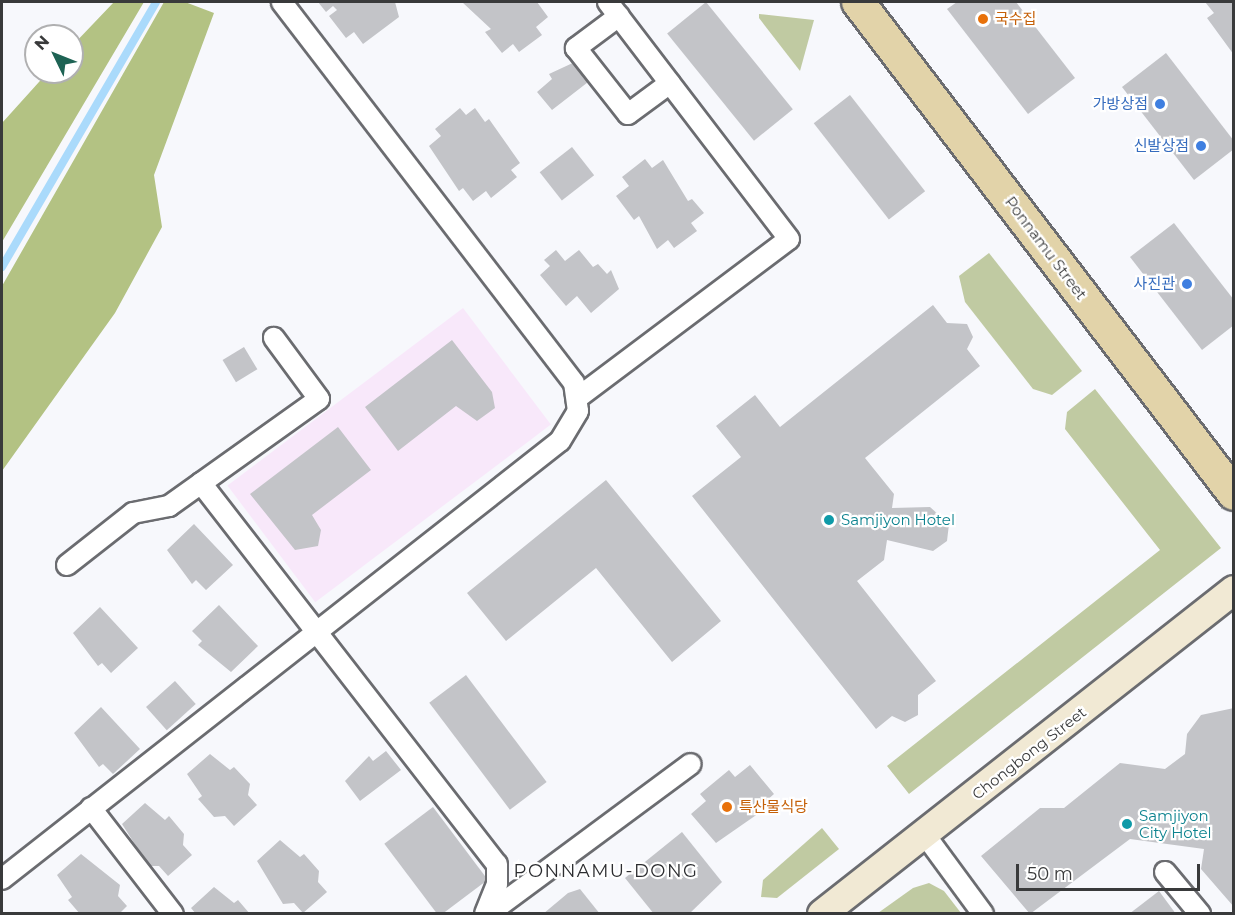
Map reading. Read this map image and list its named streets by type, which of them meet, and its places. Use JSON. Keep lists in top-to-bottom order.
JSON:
{
  "streets": {
    "main road": ["Ponnamu Street"],
    "street": ["Chongbong Street"]
  },
  "districts": ["PONNAMU-DONG"],
  "places": [
    "국수집",
    "가방상점",
    "신발상점",
    "사진관",
    "Samjiyon Hotel",
    "특산물식당",
    "Samjiyon City Hotel"
  ],
  "scale_bar": "50 m",
  "north": "top left"
}
